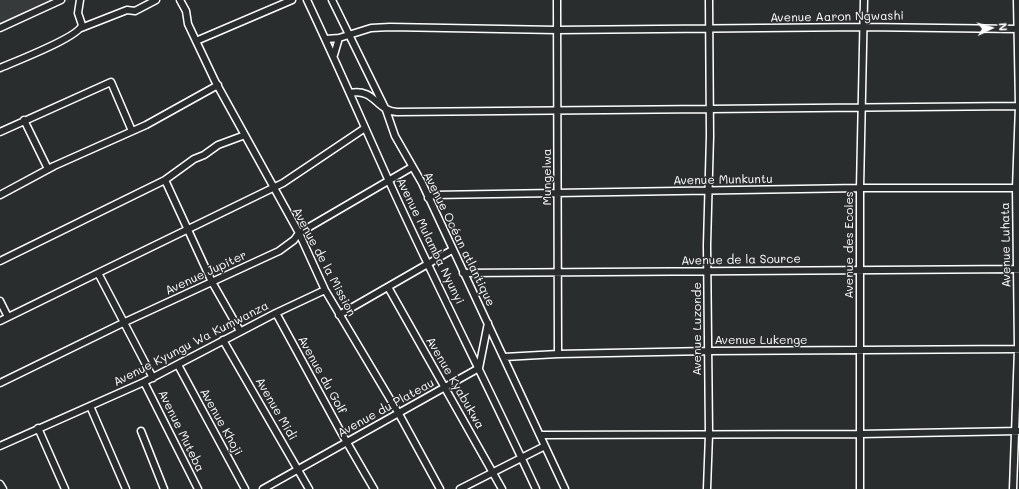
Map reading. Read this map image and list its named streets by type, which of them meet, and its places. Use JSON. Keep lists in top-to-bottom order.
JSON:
{
  "streets": {
    "street": [
      "Avenue Aaron Ngwashi",
      "Mungelwa",
      "Avenue Munkuntu",
      "Avenue Océan atlantique",
      "Avenue Mulamba Nyunyi",
      "Avenue des Ecoles",
      "Avenue Luhata",
      "Avenue de la Source",
      "Avenue de la Mission",
      "Avenue Jupiter",
      "Avenue Luzonde",
      "Avenue Lukenge",
      "Avenue Kyungu Wa Kumwanza",
      "Avenue du Golf",
      "Avenue Kyabukwa",
      "Avenue du Plateau",
      "Avenue Midi",
      "Avenue Khoji",
      "Avenue Muteba"
    ]
  },
  "crossings": [
    ["Avenue Aaron Ngwashi", "Mungelwa"],
    ["Avenue Aaron Ngwashi", "Avenue Océan atlantique"],
    ["Avenue Aaron Ngwashi", "Avenue Mulamba Nyunyi"],
    ["Avenue Aaron Ngwashi", "Avenue des Ecoles"],
    ["Avenue Aaron Ngwashi", "Avenue Luhata"],
    ["Avenue Aaron Ngwashi", "Avenue Luzonde"],
    ["Mungelwa", "Avenue Munkuntu"],
    ["Mungelwa", "Avenue de la Source"],
    ["Mungelwa", "Avenue Lukenge"],
    ["Avenue Munkuntu", "Avenue Océan atlantique"],
    ["Avenue Munkuntu", "Avenue des Ecoles"],
    ["Avenue Munkuntu", "Avenue Luhata"],
    ["Avenue Munkuntu", "Avenue Luzonde"],
    ["Avenue Océan atlantique", "Avenue de la Source"],
    ["Avenue Océan atlantique", "Avenue Jupiter"],
    ["Avenue Océan atlantique", "Avenue Lukenge"],
    ["Avenue Mulamba Nyunyi", "Avenue Jupiter"],
    ["Avenue Mulamba Nyunyi", "Avenue du Plateau"],
    ["Avenue des Ecoles", "Avenue de la Source"],
    ["Avenue des Ecoles", "Avenue Lukenge"],
    ["Avenue Luhata", "Avenue de la Source"],
    ["Avenue Luhata", "Avenue Lukenge"],
    ["Avenue de la Source", "Avenue Luzonde"],
    ["Avenue de la Mission", "Avenue Jupiter"],
    ["Avenue de la Mission", "Avenue Kyungu Wa Kumwanza"],
    ["Avenue de la Mission", "Avenue du Plateau"],
    ["Avenue Luzonde", "Avenue Lukenge"],
    ["Avenue Kyungu Wa Kumwanza", "Avenue du Golf"],
    ["Avenue Kyungu Wa Kumwanza", "Avenue Midi"],
    ["Avenue Kyungu Wa Kumwanza", "Avenue Khoji"],
    ["Avenue Kyungu Wa Kumwanza", "Avenue Muteba"],
    ["Avenue du Golf", "Avenue du Plateau"],
    ["Avenue Kyabukwa", "Avenue du Plateau"],
    ["Avenue du Plateau", "Avenue Midi"]
  ],
  "north": "right"
}
